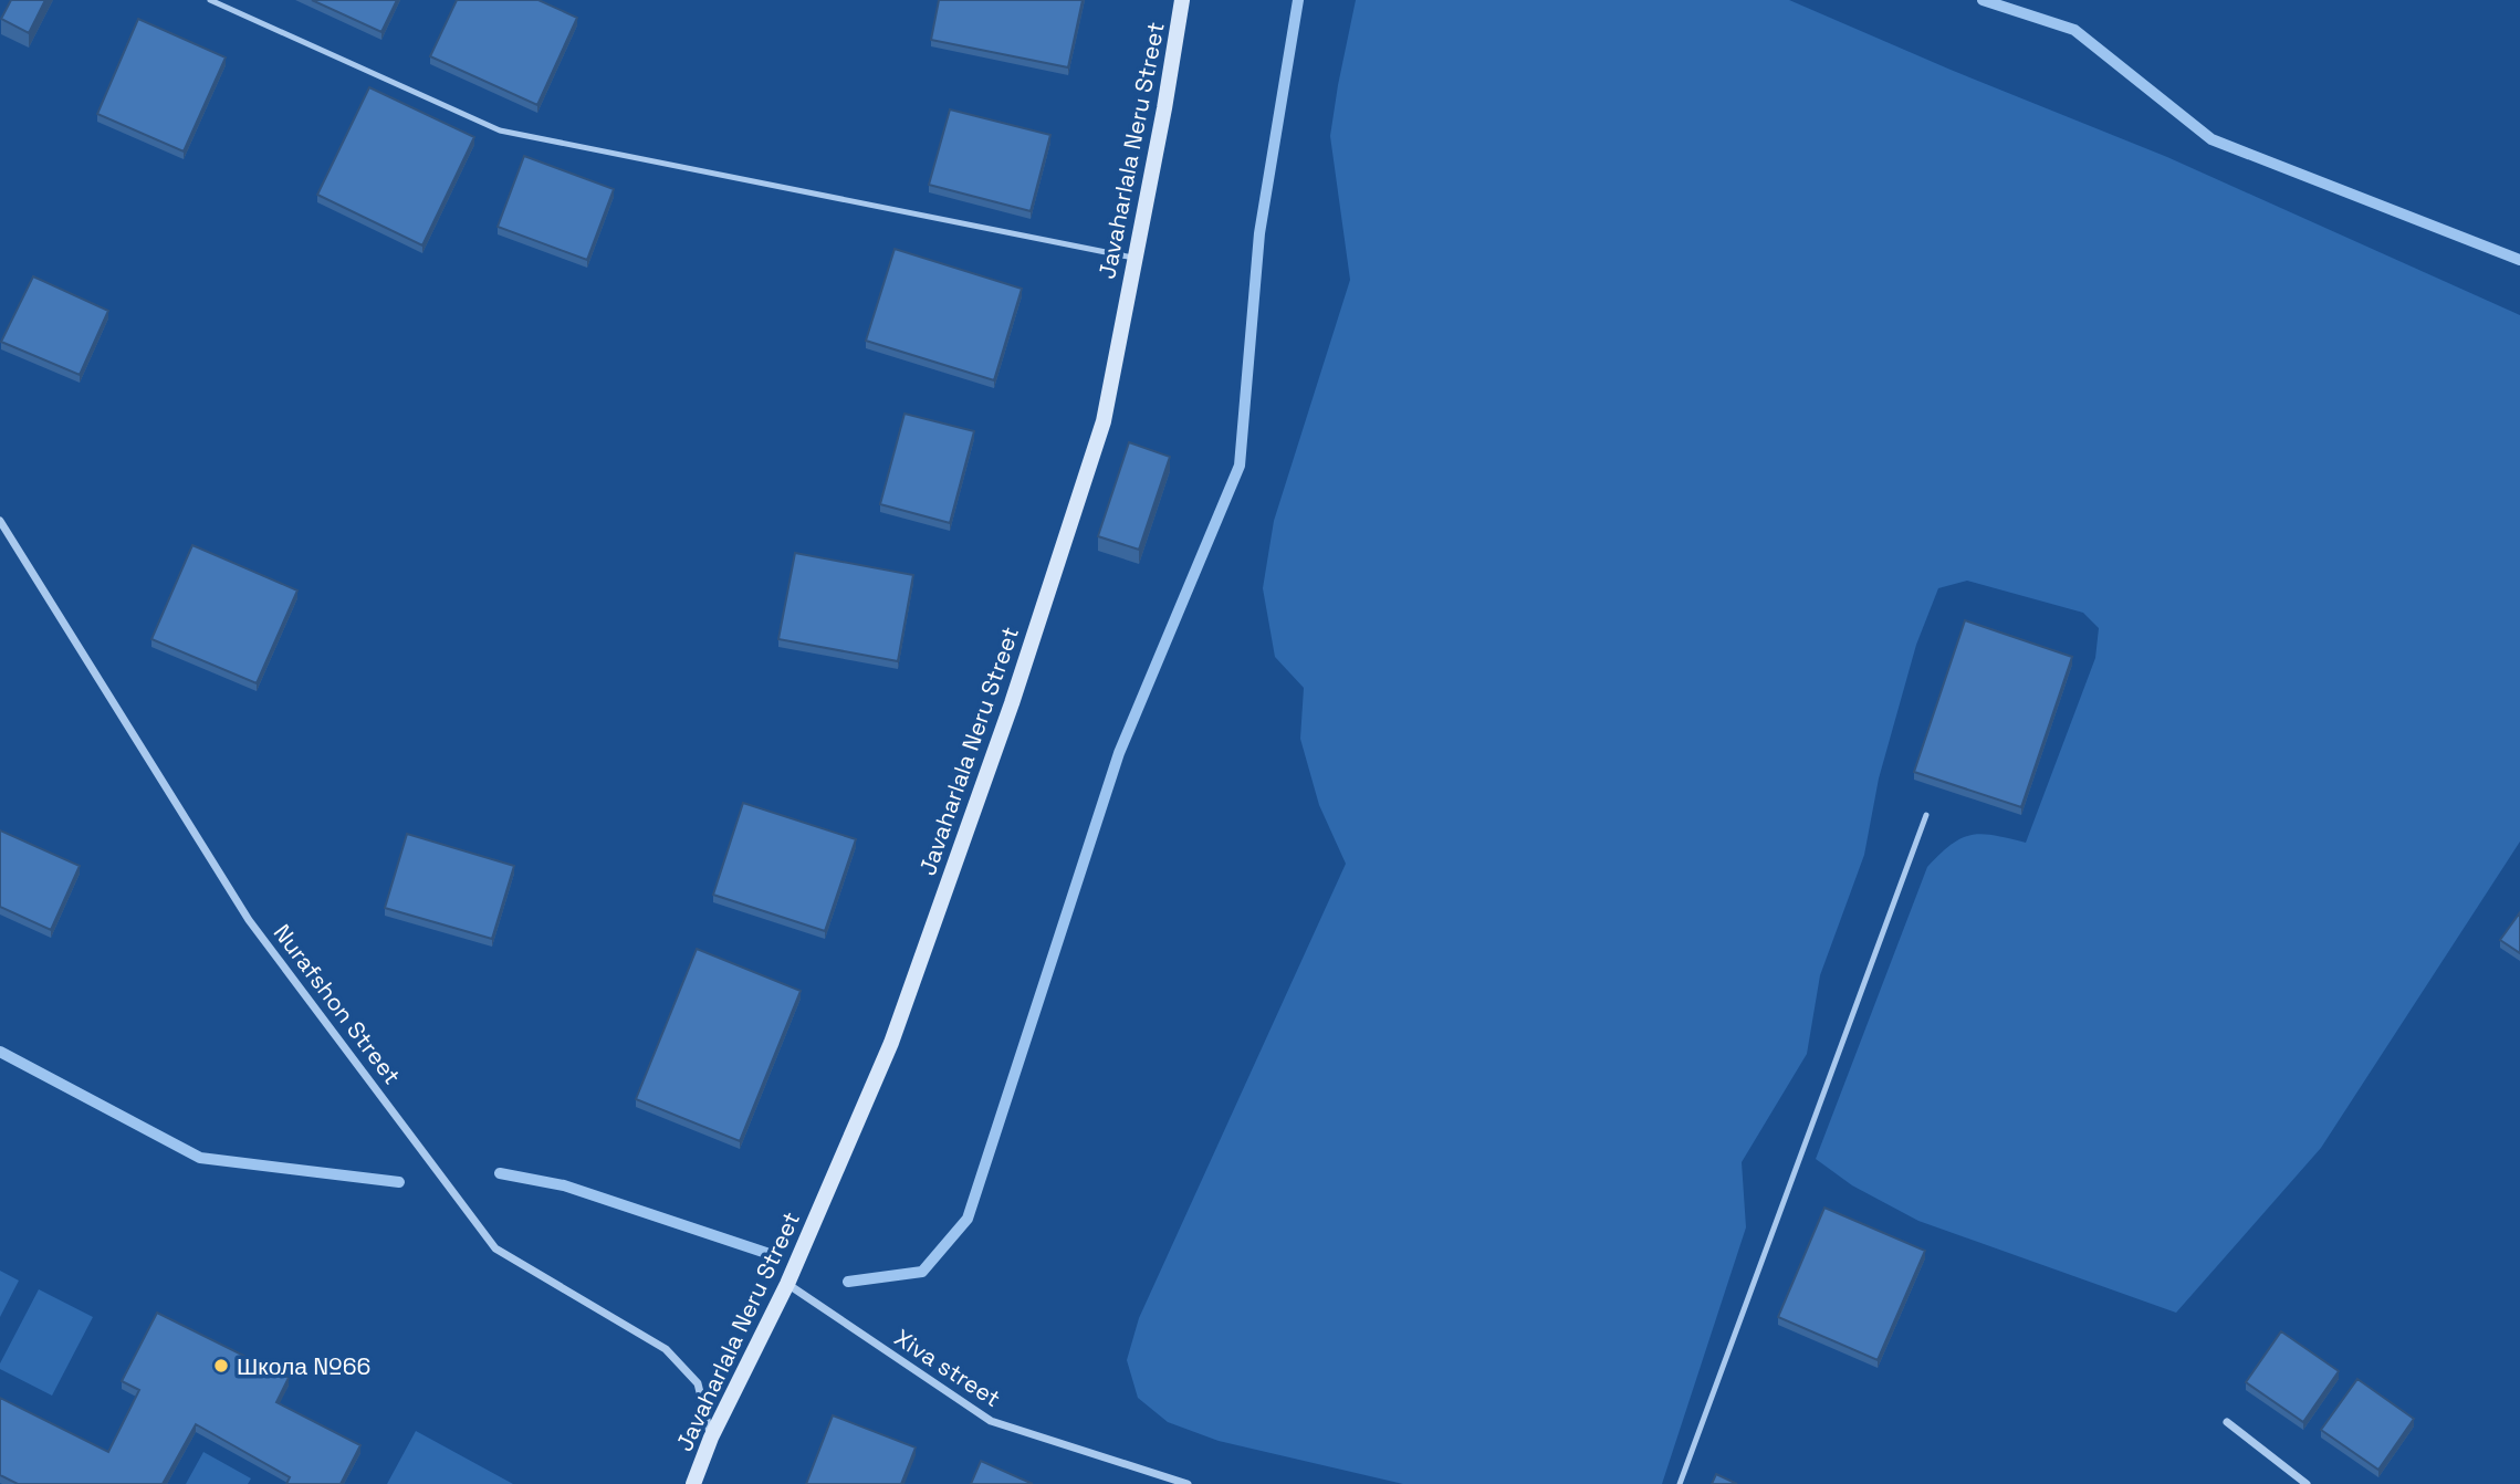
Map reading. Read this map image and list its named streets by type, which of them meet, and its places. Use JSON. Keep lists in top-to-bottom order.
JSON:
{
  "streets": {
    "street": ["Javaharlala Neru Street", "Nurafshon Street", "Xiva street"]
  },
  "crossings": [
    ["Javaharlala Neru Street", "Nurafshon Street"],
    ["Javaharlala Neru Street", "Xiva street"]
  ],
  "places": ["Школа №66"]
}
